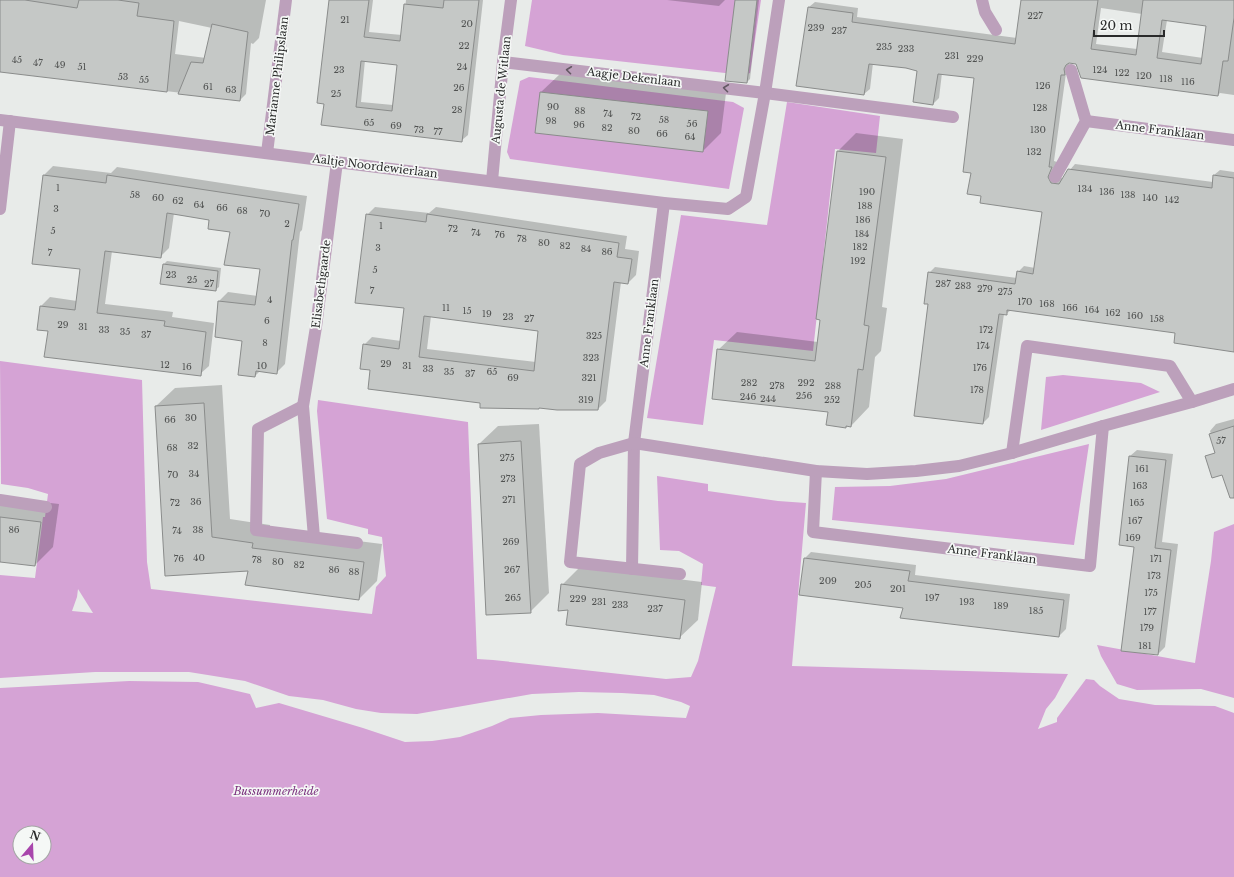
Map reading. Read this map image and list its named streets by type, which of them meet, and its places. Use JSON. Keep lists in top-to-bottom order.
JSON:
{
  "streets": {
    "street": [
      "Marianne Philipslaan",
      "Aagje Dekenlaan",
      "Augusta de Witlaan",
      "Anne Franklaan",
      "Aaltje Noordewierlaan",
      "Elisabethgaarde"
    ]
  },
  "crossings": [
    ["Marianne Philipslaan", "Aaltje Noordewierlaan"],
    ["Aagje Dekenlaan", "Augusta de Witlaan"],
    ["Aagje Dekenlaan", "Aaltje Noordewierlaan"],
    ["Augusta de Witlaan", "Aaltje Noordewierlaan"],
    ["Anne Franklaan", "Aaltje Noordewierlaan"],
    ["Aaltje Noordewierlaan", "Elisabethgaarde"]
  ],
  "one_way": ["Aagje Dekenlaan"],
  "parks": ["Bussummerheide"],
  "house_numbers": [
    "227",
    "21",
    "20",
    "239",
    "237",
    "22",
    "235",
    "233",
    "231",
    "229",
    "45",
    "47",
    "49",
    "51",
    "24",
    "23",
    "124",
    "122",
    "120",
    "53",
    "118",
    "55",
    "116",
    "126",
    "61",
    "26",
    "63",
    "25",
    "90",
    "128",
    "28",
    "88",
    "74",
    "72",
    "58",
    "98",
    "65",
    "56",
    "96",
    "69",
    "82",
    "73",
    "130",
    "80",
    "77",
    "66",
    "64",
    "132",
    "1",
    "134",
    "190",
    "136",
    "58",
    "138",
    "60",
    "140",
    "142",
    "62",
    "64",
    "188",
    "66",
    "3",
    "68",
    "70",
    "186",
    "2",
    "1",
    "72",
    "5",
    "74",
    "184",
    "76",
    "78",
    "80",
    "82",
    "182",
    "3",
    "84",
    "86",
    "7",
    "192",
    "5",
    "23",
    "25",
    "27",
    "287",
    "283",
    "279",
    "7",
    "275",
    "4",
    "170",
    "168",
    "11",
    "166",
    "164",
    "15",
    "162",
    "19",
    "160",
    "23",
    "27",
    "158",
    "6",
    "29",
    "31",
    "33",
    "172",
    "35",
    "37",
    "325",
    "8",
    "174",
    "323",
    "29",
    "12",
    "10",
    "31",
    "16",
    "176",
    "33",
    "35",
    "65",
    "37",
    "69",
    "321",
    "282",
    "292",
    "278",
    "288",
    "178",
    "256",
    "246",
    "244",
    "319",
    "252",
    "30",
    "66",
    "57",
    "32",
    "68",
    "275",
    "161",
    "34",
    "70",
    "273",
    "163",
    "271",
    "36",
    "72",
    "165",
    "167",
    "86",
    "38",
    "74",
    "169",
    "269",
    "40",
    "76",
    "171",
    "78",
    "80",
    "82",
    "86",
    "267",
    "88",
    "173",
    "209",
    "205",
    "201",
    "175",
    "265",
    "197",
    "229",
    "231",
    "193",
    "233",
    "189",
    "237",
    "185",
    "177",
    "179",
    "181"
  ],
  "scale_bar": "20 m",
  "north": "top"
}
